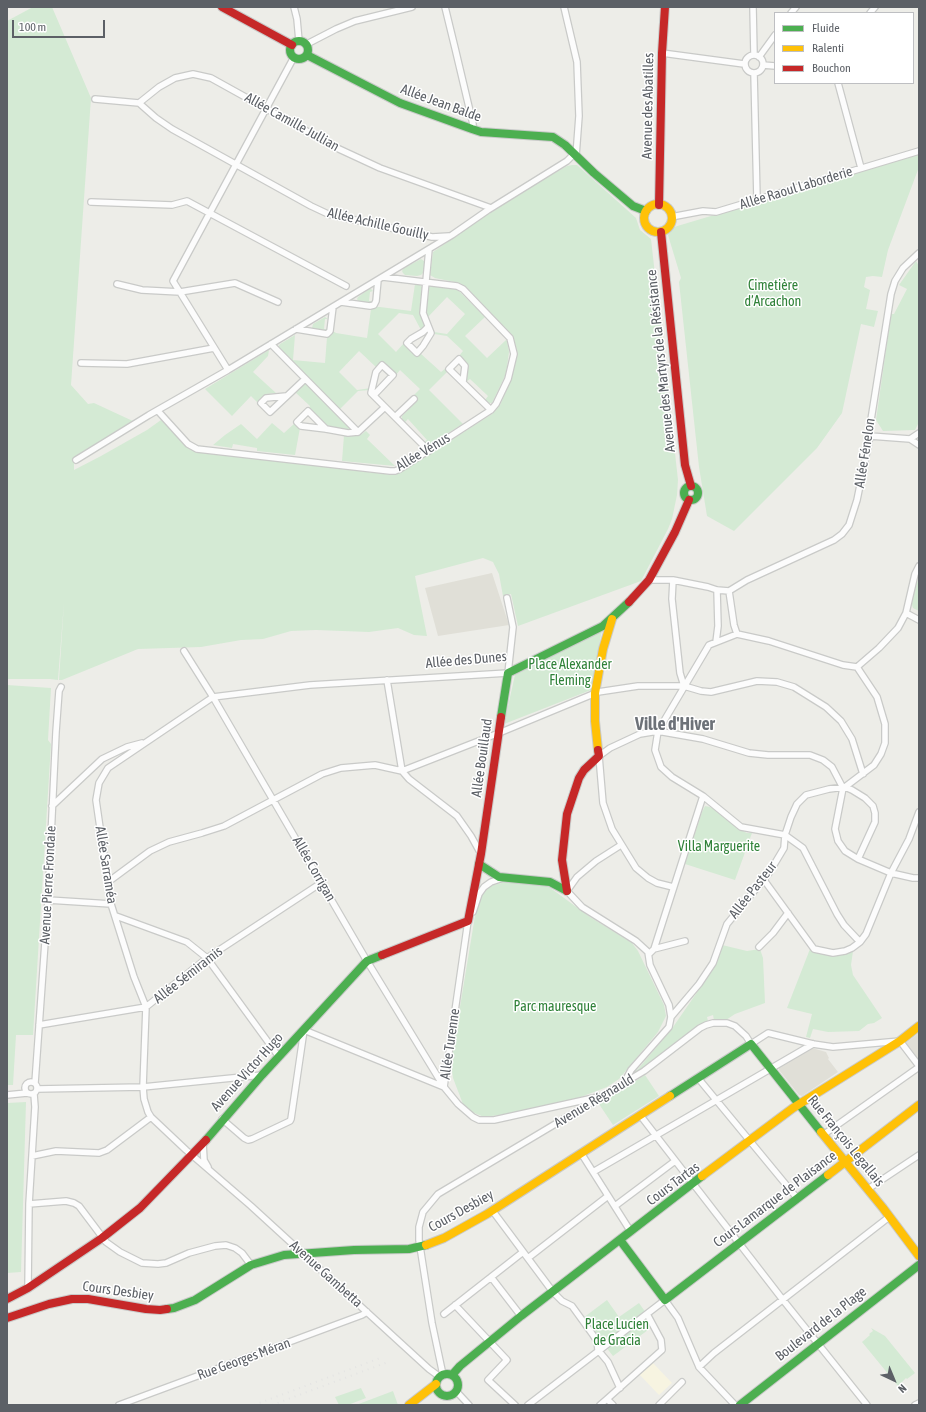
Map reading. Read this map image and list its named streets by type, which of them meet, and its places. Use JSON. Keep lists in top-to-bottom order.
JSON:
{
  "streets": {
    "street": [
      "Allée Jean Balde",
      "Avenue des Abatilles",
      "Allée Camille Jullian",
      "Allée Raoul Laborderie",
      "Allée Achille Gouilly",
      "Avenue des Martyrs de la Résistance",
      "Allée Vénus",
      "Allée Fénelon",
      "Allée des Dunes",
      "Allée Bouillaud",
      "Allée Sarraméa",
      "Allée Corrigan",
      "Avenue Pierre Frondaie",
      "Allée Pasteur",
      "Allée Sémiramis",
      "Allée Turenne",
      "Avenue Victor Hugo",
      "Avenue Régnauld",
      "Rue François Legallais",
      "Cours Tartas",
      "Cours Lamarque de Plaisance",
      "Cours Desbiey",
      "Avenue Gambetta",
      "Boulevard de la Plage",
      "Rue Georges Méran"
    ]
  },
  "crossings": [
    ["Allée Jean Balde", "Avenue des Abatilles"],
    ["Allée Jean Balde", "Allée Raoul Laborderie"],
    ["Allée Jean Balde", "Avenue des Martyrs de la Résistance"],
    ["Avenue des Abatilles", "Allée Raoul Laborderie"],
    ["Avenue des Abatilles", "Avenue des Martyrs de la Résistance"],
    ["Allée Camille Jullian", "Allée Achille Gouilly"],
    ["Allée Raoul Laborderie", "Avenue des Martyrs de la Résistance"],
    ["Avenue des Martyrs de la Résistance", "Allée des Dunes"],
    ["Allée des Dunes", "Allée Bouillaud"],
    ["Allée des Dunes", "Allée Sarraméa"],
    ["Allée des Dunes", "Allée Corrigan"],
    ["Allée Bouillaud", "Allée Turenne"],
    ["Allée Bouillaud", "Avenue Victor Hugo"],
    ["Allée Sarraméa", "Allée Corrigan"],
    ["Allée Sarraméa", "Allée Sémiramis"],
    ["Allée Sarraméa", "Avenue Victor Hugo"],
    ["Allée Corrigan", "Allée Sémiramis"],
    ["Allée Corrigan", "Allée Turenne"],
    ["Allée Corrigan", "Avenue Victor Hugo"],
    ["Avenue Pierre Frondaie", "Allée Sémiramis"],
    ["Allée Pasteur", "Avenue Régnauld"],
    ["Allée Turenne", "Avenue Victor Hugo"],
    ["Allée Turenne", "Avenue Régnauld"],
    ["Avenue Victor Hugo", "Avenue Gambetta"],
    ["Avenue Régnauld", "Rue François Legallais"],
    ["Avenue Régnauld", "Cours Desbiey"],
    ["Rue François Legallais", "Cours Tartas"],
    ["Rue François Legallais", "Cours Lamarque de Plaisance"],
    ["Rue François Legallais", "Cours Desbiey"],
    ["Cours Tartas", "Cours Desbiey"],
    ["Cours Tartas", "Avenue Gambetta"],
    ["Cours Desbiey", "Avenue Gambetta"],
    ["Avenue Gambetta", "Rue Georges Méran"]
  ],
  "districts": ["Ville d'Hiver"],
  "parks": [
    "Cimetière d’Arcachon",
    "Place Alexander Fleming",
    "Villa Marguerite",
    "Parc mauresque",
    "Place Lucien de Gracia"
  ],
  "legend": ["Fluide", "Ralenti", "Bouchon"],
  "scale_bar": "100 m",
  "north": "bottom right"
}
